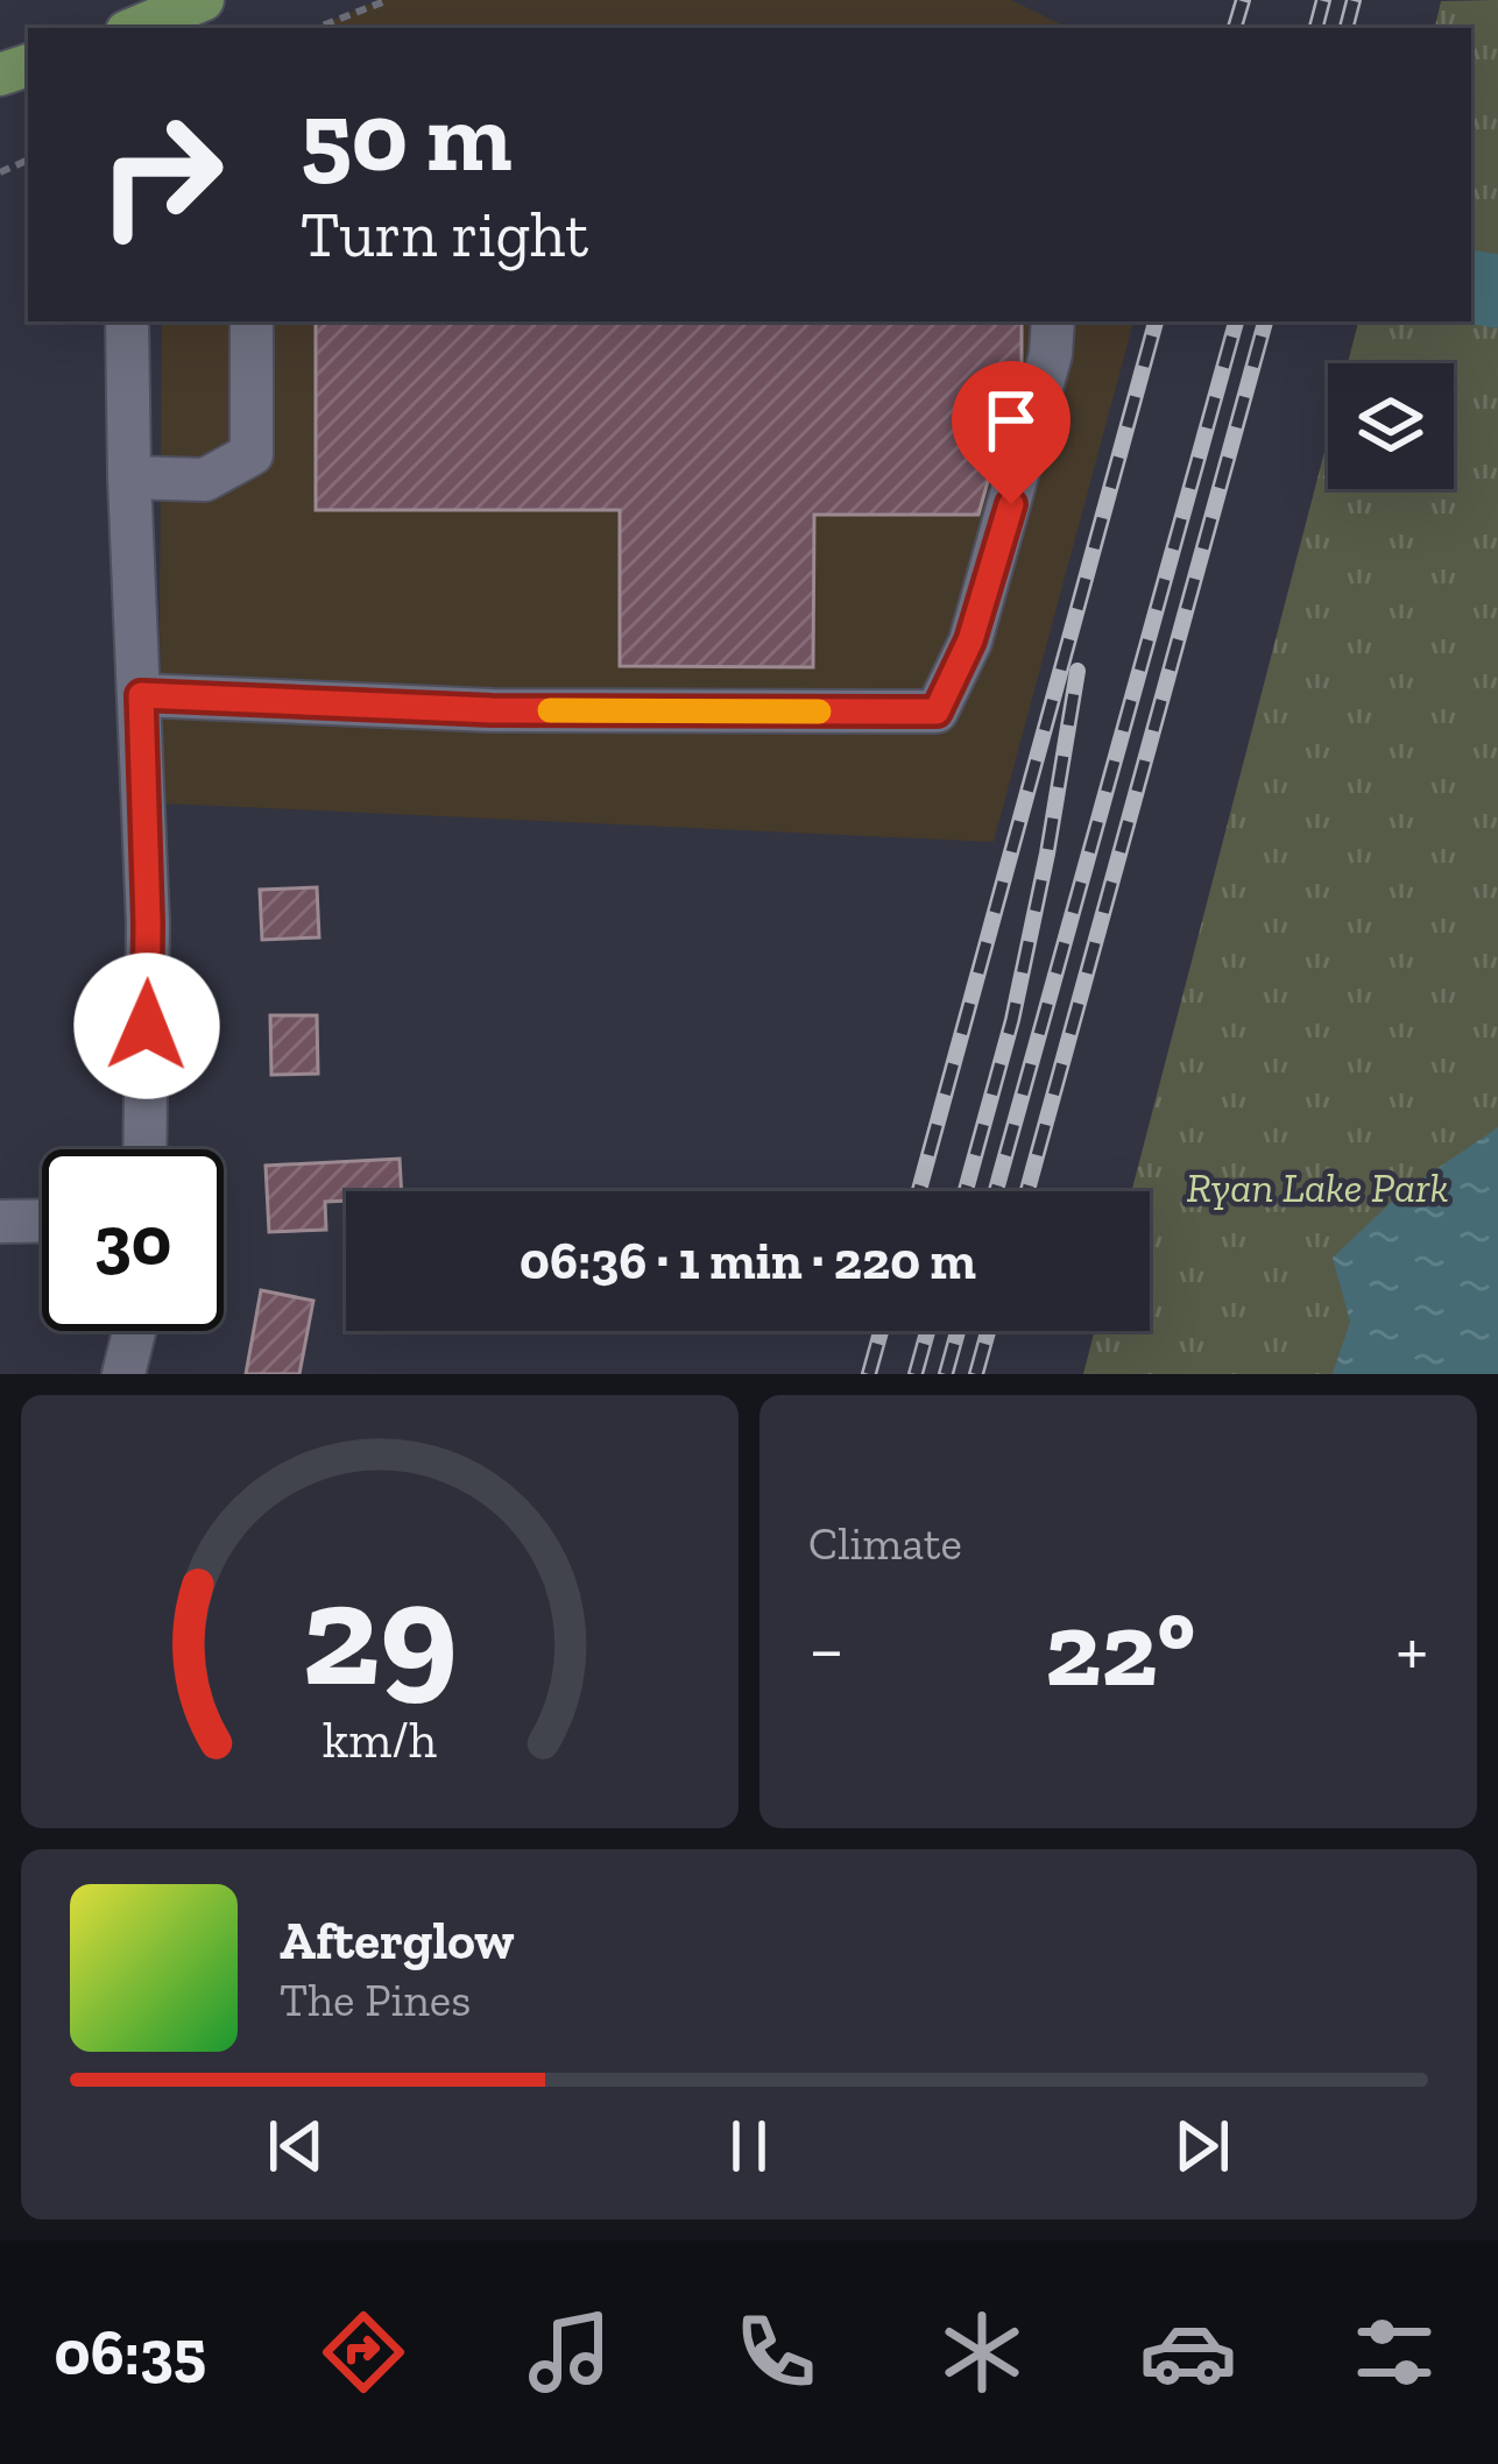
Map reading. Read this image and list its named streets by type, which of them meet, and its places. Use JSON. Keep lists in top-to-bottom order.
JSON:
{
  "parks": ["Ryan Lake Park"],
  "page": {
    "turn": ["50 m", "Turn right"],
    "limit": "30",
    "trip": "06:36 · 1 min · 220 m",
    "tile": "Climate",
    "heat": ["−", "22°", "+"],
    "song": ["Afterglow", "The Pines"],
    "tabs": "06:35",
    "gauge": ["29", "km/h"]
  }
}
